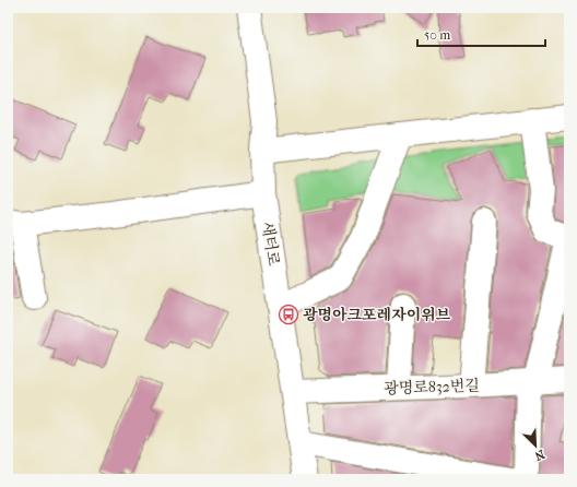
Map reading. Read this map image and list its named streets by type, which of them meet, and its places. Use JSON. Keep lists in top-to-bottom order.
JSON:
{
  "streets": {
    "street": ["새터로", "광명로832번길"]
  },
  "crossings": [
    ["새터로", "광명로832번길"]
  ],
  "places": {
    "bus stop": ["광명아크포레자이위브"]
  },
  "scale_bar": "50 m",
  "north": "bottom right"
}
